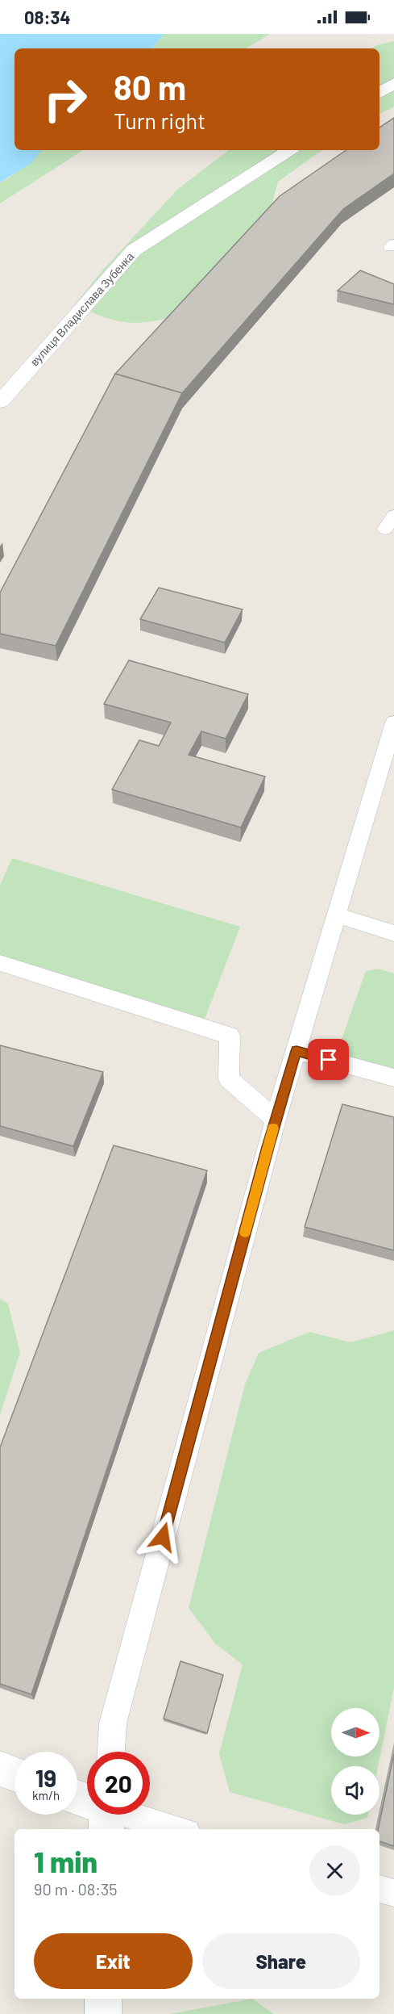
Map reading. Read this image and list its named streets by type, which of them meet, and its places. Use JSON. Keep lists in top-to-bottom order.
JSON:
{
  "streets": {
    "street": ["вулиця Владислава Зубенка"]
  },
  "north": "right",
  "page": {
    "status": "08:34",
    "turn": ["80 m", "Turn right"],
    "speed": "19 km/h",
    "limit": "20",
    "heading": ["1 min", "90 m · 08:35"],
    "buttons": ["Exit", "Share"]
  }
}
